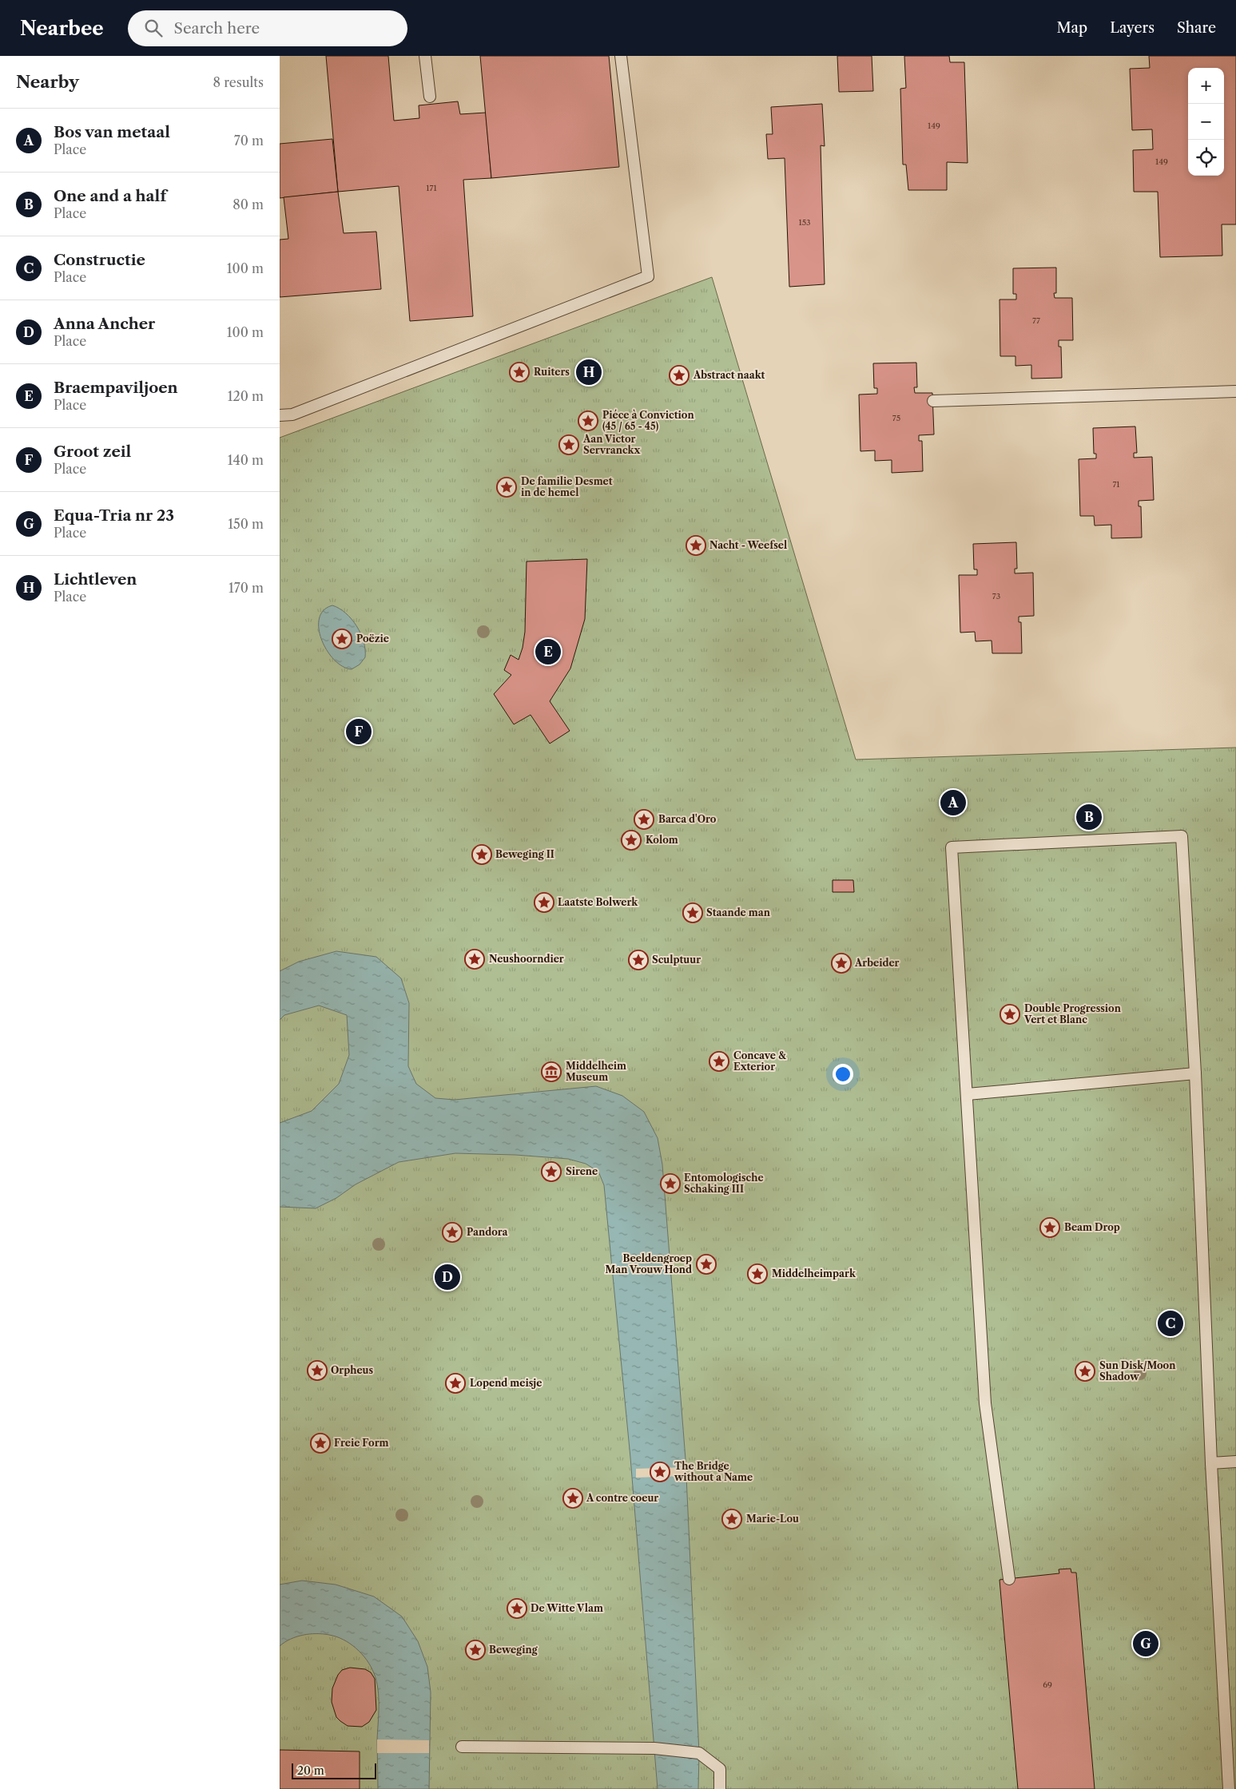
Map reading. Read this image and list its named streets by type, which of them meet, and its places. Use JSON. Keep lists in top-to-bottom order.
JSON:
{
  "places": {
    "place": [
      "Ruiters",
      "Abstract naakt",
      "Piéce à Conviction (45 / 65 - 45)",
      "Aan Victor Servranckx",
      "De familie Desmet in de hemel",
      "Nacht - Weefsel",
      "Poëzie",
      "Barca d'Oro",
      "Kolom",
      "Beweging II",
      "Laatste Bolwerk",
      "Staande man",
      "Neushoorndier",
      "Sculptuur",
      "Arbeider",
      "Double Progression Vert et Blanc",
      "Concave & Exterior",
      "Sirene",
      "Entomologische Schaking III",
      "Beam Drop",
      "Pandora",
      "Beeldengroep Man Vrouw Hond",
      "Middelheimpark",
      "Orpheus",
      "Sun Disk/Moon Shadow",
      "Lopend meisje",
      "Freie Form",
      "The Bridge without a Name",
      "A contre coeur",
      "Marie-Lou",
      "De Witte Vlam",
      "Beweging"
    ],
    "museum": ["Middelheim Museum"]
  },
  "house_numbers": [
    "149",
    "149",
    "171",
    "153",
    "77",
    "75",
    "71",
    "73",
    "69"
  ],
  "scale_bar": "20 m",
  "page": {
    "header": "Nearbee",
    "search": "Search here",
    "nav": ["Map", "Layers", "Share"],
    "heading": ["Nearby", "8 results"],
    "map_buttons": ["+", "−"],
    "list": [
      {
        "mark": "A",
        "name": "Bos van metaal",
        "note": "Place",
        "value": "70 m"
      },
      {
        "mark": "B",
        "name": "One and a half",
        "note": "Place",
        "value": "80 m"
      },
      {
        "mark": "C",
        "name": "Constructie",
        "note": "Place",
        "value": "100 m"
      },
      {
        "mark": "D",
        "name": "Anna Ancher",
        "note": "Place",
        "value": "100 m"
      },
      {
        "mark": "E",
        "name": "Braempaviljoen",
        "note": "Place",
        "value": "120 m"
      },
      {
        "mark": "F",
        "name": "Groot zeil",
        "note": "Place",
        "value": "140 m"
      },
      {
        "mark": "G",
        "name": "Equa-Tria nr 23",
        "note": "Place",
        "value": "150 m"
      },
      {
        "mark": "H",
        "name": "Lichtleven",
        "note": "Place",
        "value": "170 m"
      }
    ],
    "pins": [
      "H",
      "E",
      "F",
      "A",
      "B",
      "D",
      "C",
      "G"
    ],
    "scale": "20 m"
  }
}
